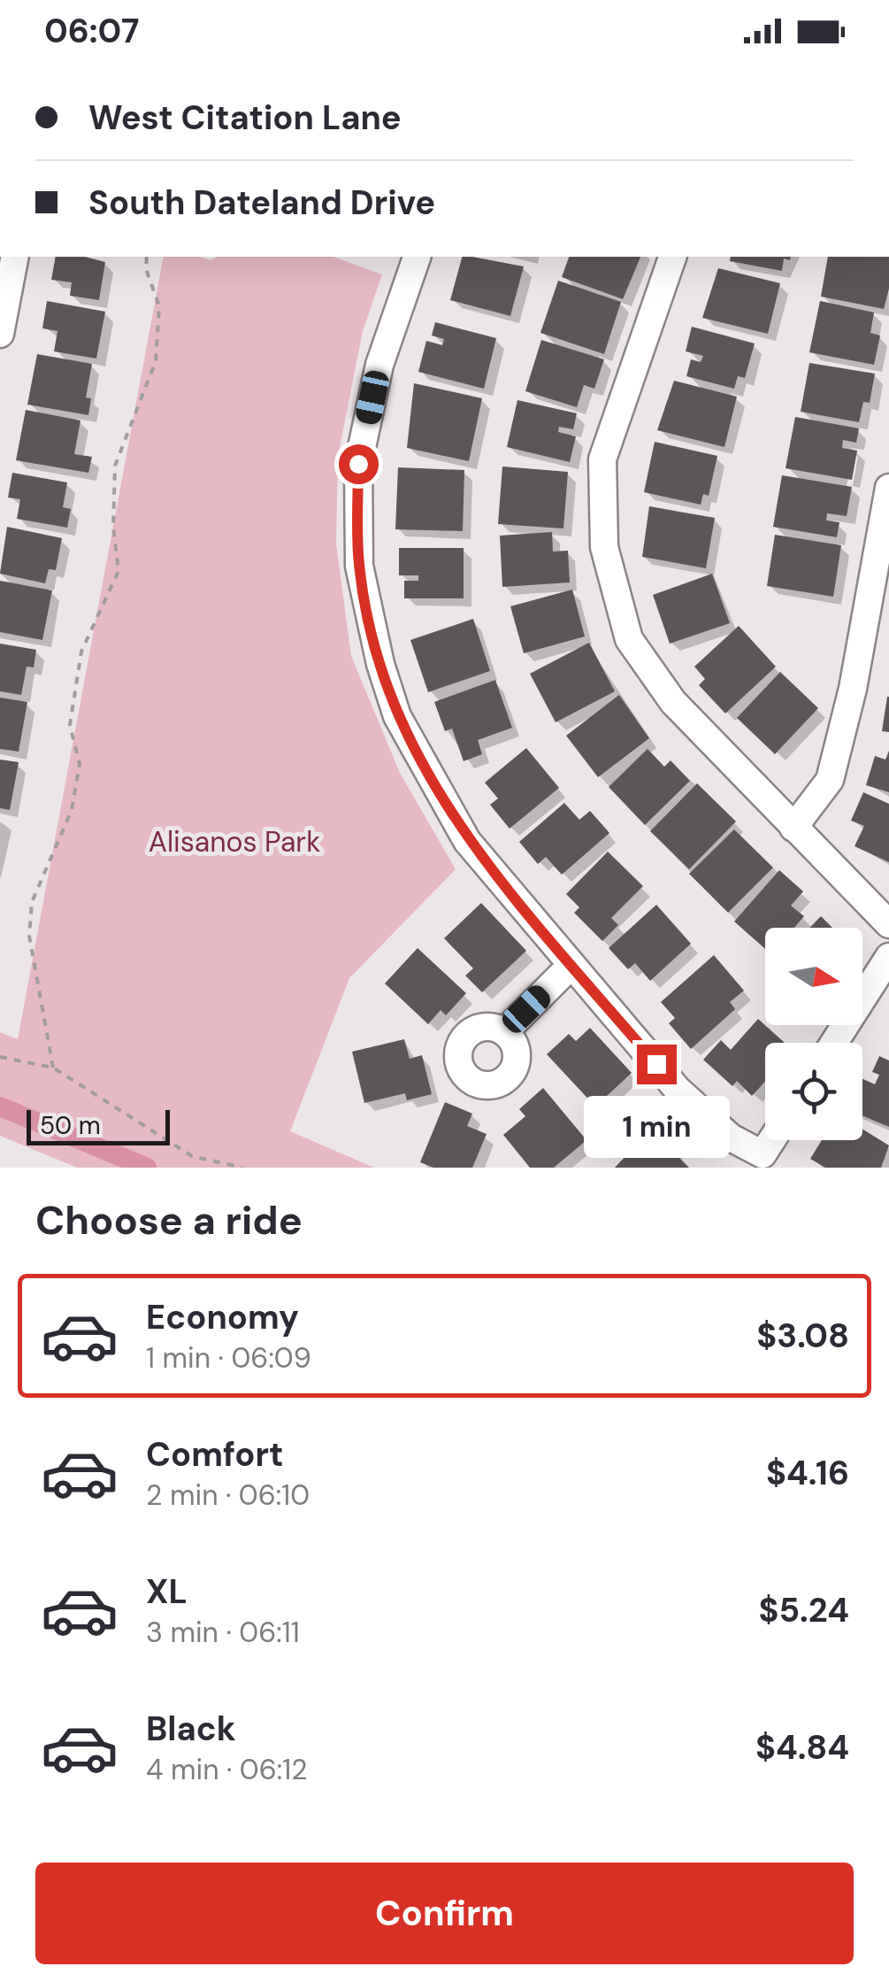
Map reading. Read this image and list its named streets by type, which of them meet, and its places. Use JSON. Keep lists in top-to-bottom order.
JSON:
{
  "parks": ["Alisanos Park"],
  "scale_bar": "50 m",
  "north": "right",
  "page": {
    "status": "06:07",
    "banner": ["West Citation Lane", "South Dateland Drive"],
    "bubble": "1 min",
    "scale": "50 m",
    "heading": "Choose a ride",
    "list": [
      {
        "name": "Economy",
        "note": "1 min · 06:09",
        "value": "$3.08"
      },
      {
        "name": "Comfort",
        "note": "2 min · 06:10",
        "value": "$4.16"
      },
      {
        "name": "XL",
        "note": "3 min · 06:11",
        "value": "$5.24"
      },
      {
        "name": "Black",
        "note": "4 min · 06:12",
        "value": "$4.84"
      }
    ],
    "buttons": "Confirm"
  }
}
